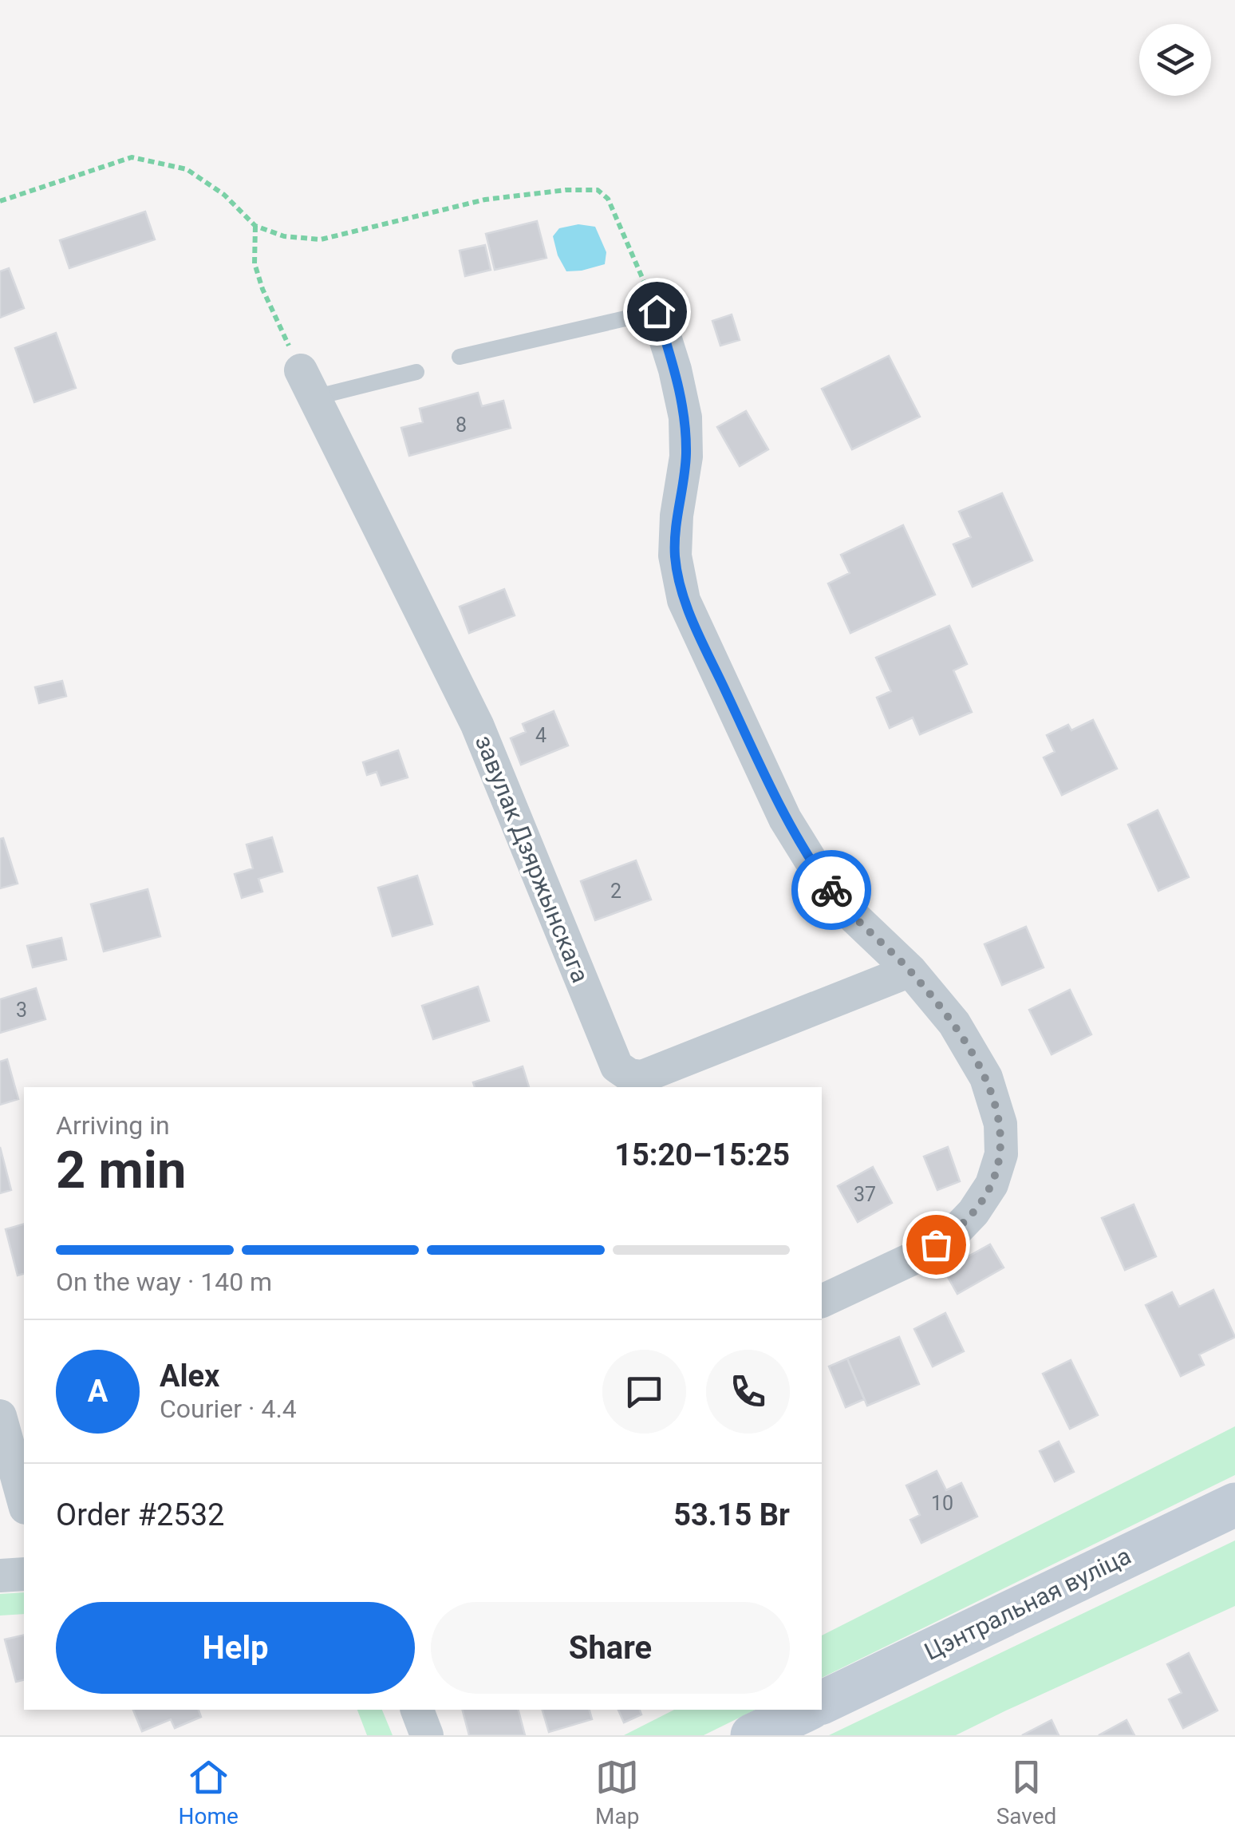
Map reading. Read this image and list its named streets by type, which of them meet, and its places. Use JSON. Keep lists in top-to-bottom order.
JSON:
{
  "streets": {
    "main road": ["Цэнтральная вуліца"],
    "street": ["завулак Дзяржынскага"]
  },
  "house_numbers": [
    "8",
    "4",
    "2",
    "3",
    "37",
    "10"
  ],
  "page": {
    "heading": ["2 min", "Arriving in", "15:20–15:25"],
    "panel": [
      "Alex",
      "Courier · 4.4",
      "Order #2532",
      "53.15 Br"
    ],
    "bar": "On the way · 140 m",
    "round": "A",
    "buttons": ["Help", "Share"],
    "tabs": ["Home", "Map", "Saved"]
  }
}
